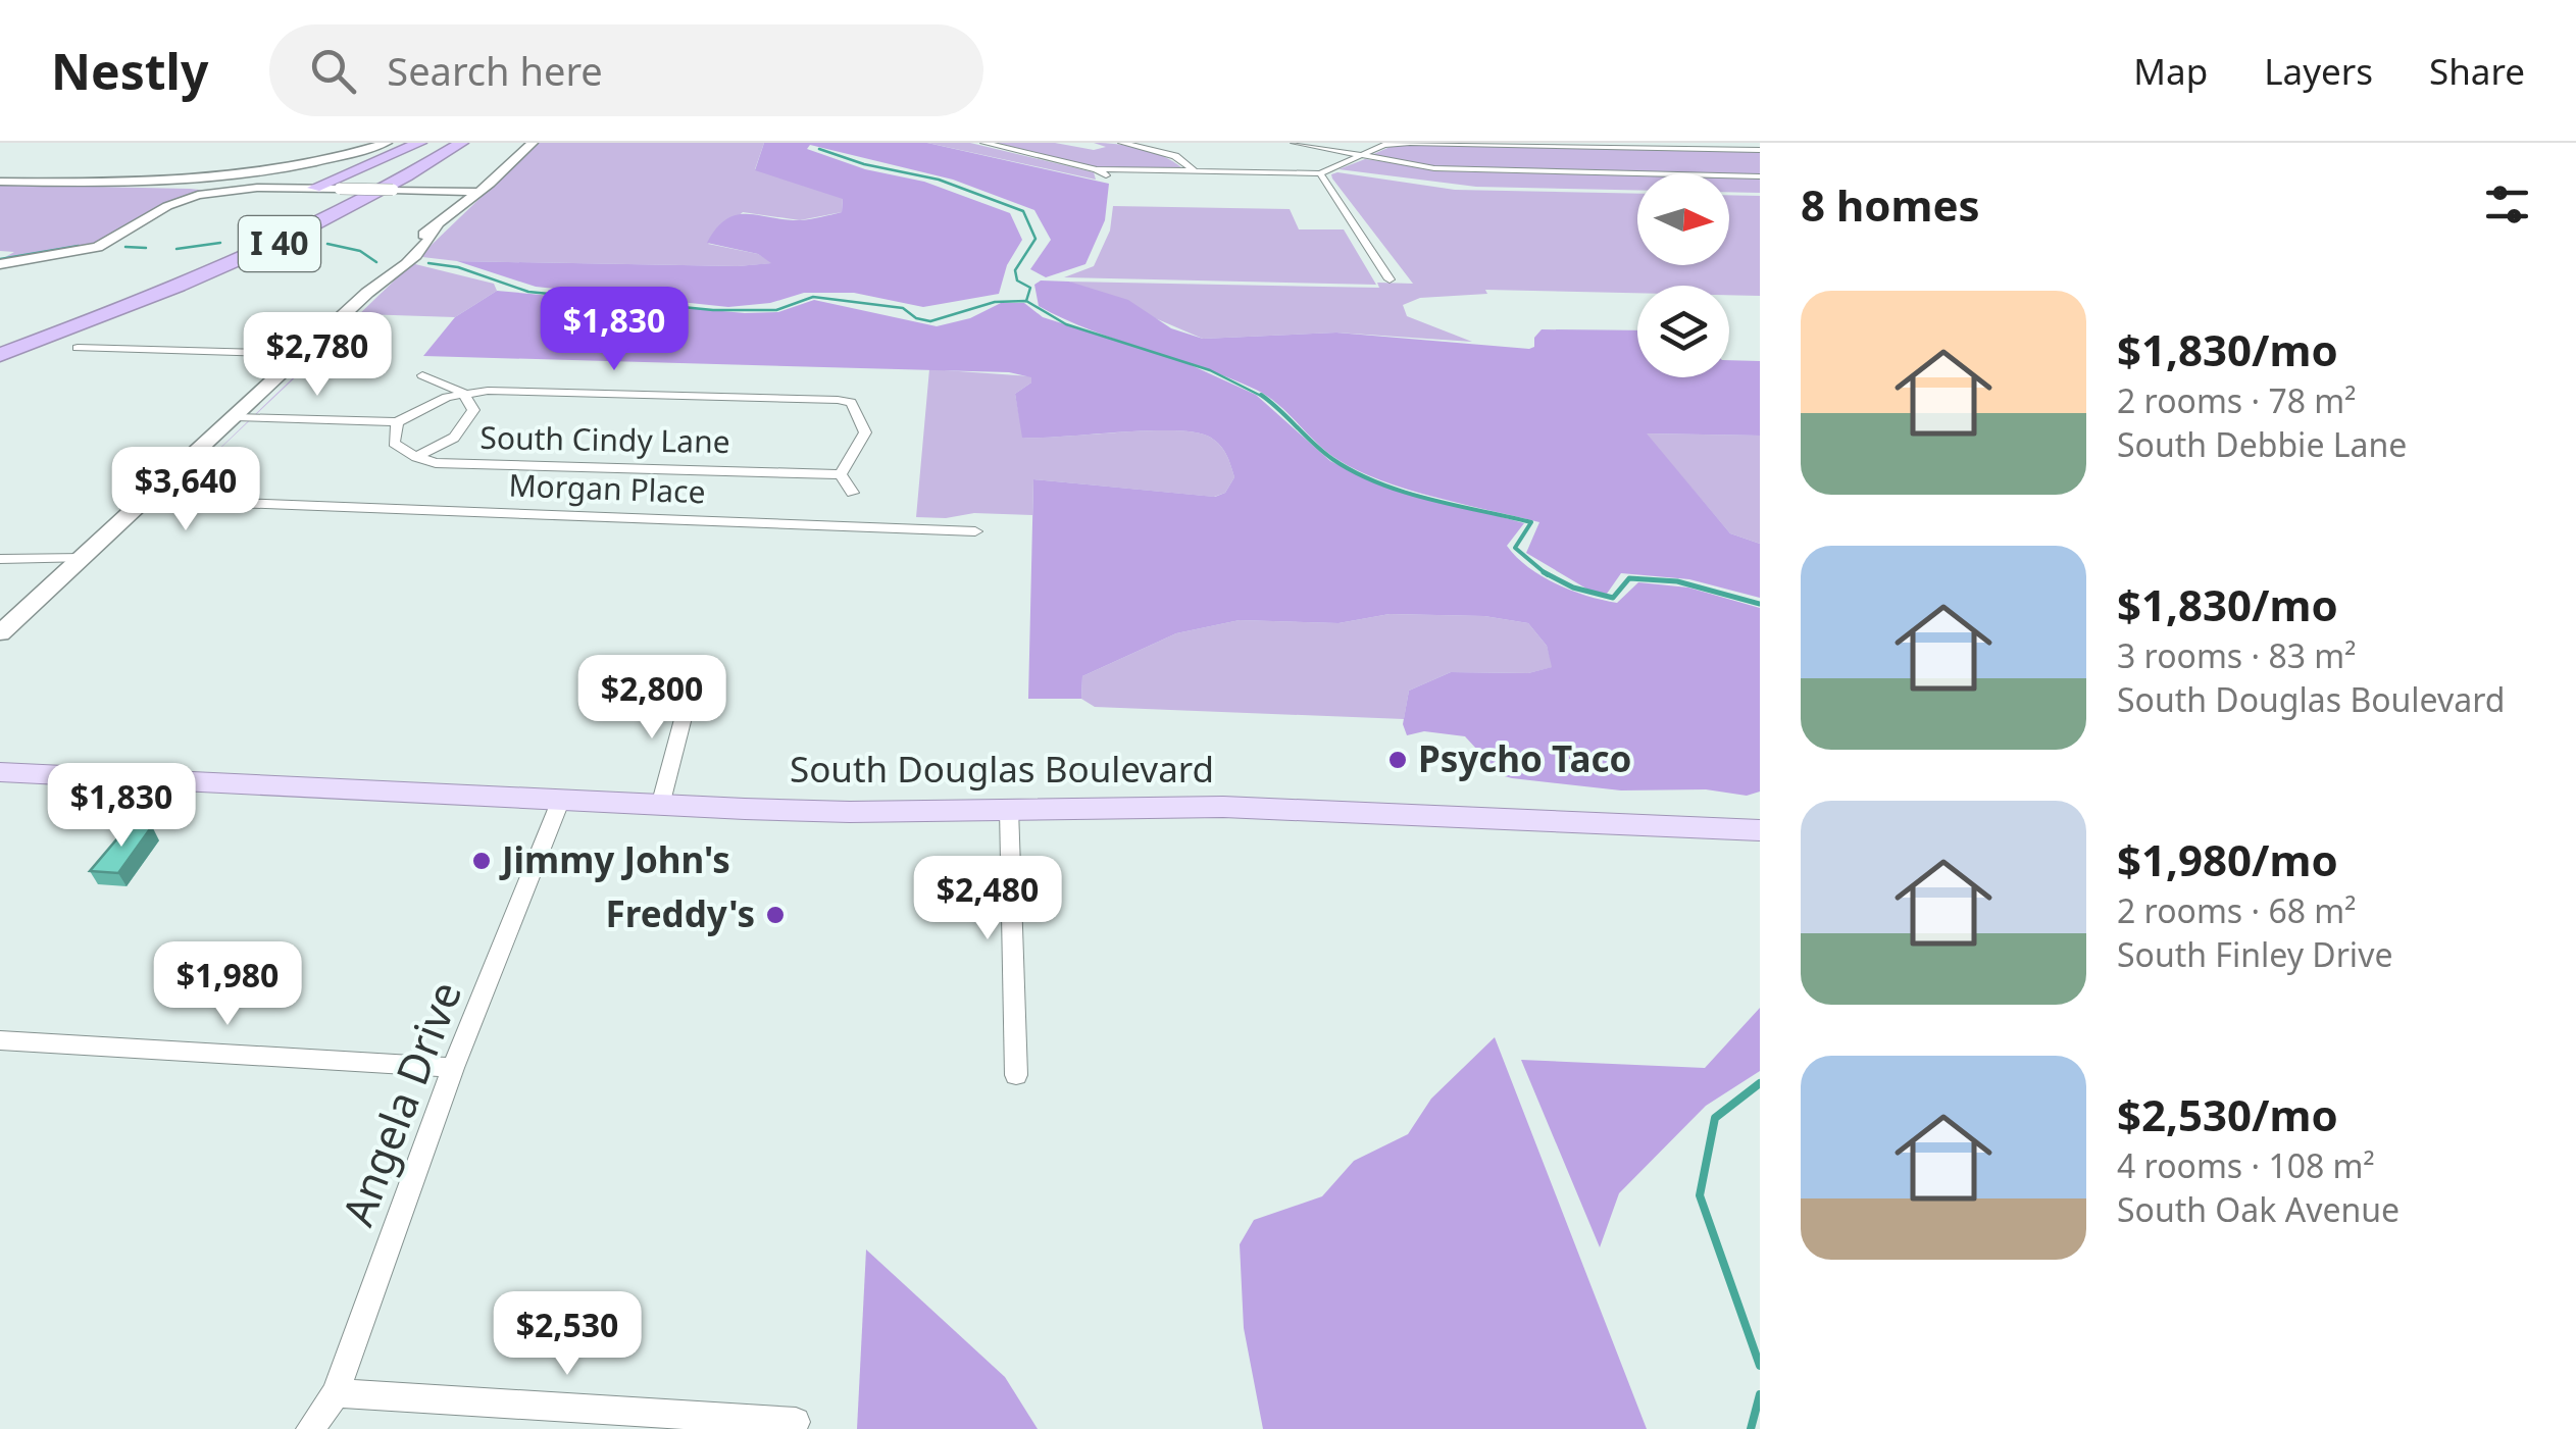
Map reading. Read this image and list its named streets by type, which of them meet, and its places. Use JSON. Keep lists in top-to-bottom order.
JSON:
{
  "streets": {
    "highway": ["I 40"],
    "main road": ["South Douglas Boulevard"],
    "street": ["South Cindy Lane", "Morgan Place", "Angela Drive"]
  },
  "crossings": [
    ["South Douglas Boulevard", "Angela Drive"]
  ],
  "places": ["Psycho Taco", "Jimmy John's", "Freddy's"],
  "north": "right",
  "page": {
    "header": "Nestly",
    "search": "Search here",
    "nav": ["Map", "Layers", "Share"],
    "heading": "8 homes",
    "list": [
      {
        "name": "$1,830/mo",
        "note": "2 rooms · 78 m² · South Debbie Lane"
      },
      {
        "name": "$1,830/mo",
        "note": "3 rooms · 83 m² · South Douglas Boulevard"
      },
      {
        "name": "$1,980/mo",
        "note": "2 rooms · 68 m² · South Finley Drive"
      },
      {
        "name": "$2,530/mo",
        "note": "4 rooms · 108 m² · South Oak Avenue"
      }
    ],
    "price": [
      "$1,830",
      "$2,780",
      "$3,640",
      "$2,800",
      "$1,830",
      "$2,480",
      "$1,980",
      "$2,530"
    ]
  }
}
